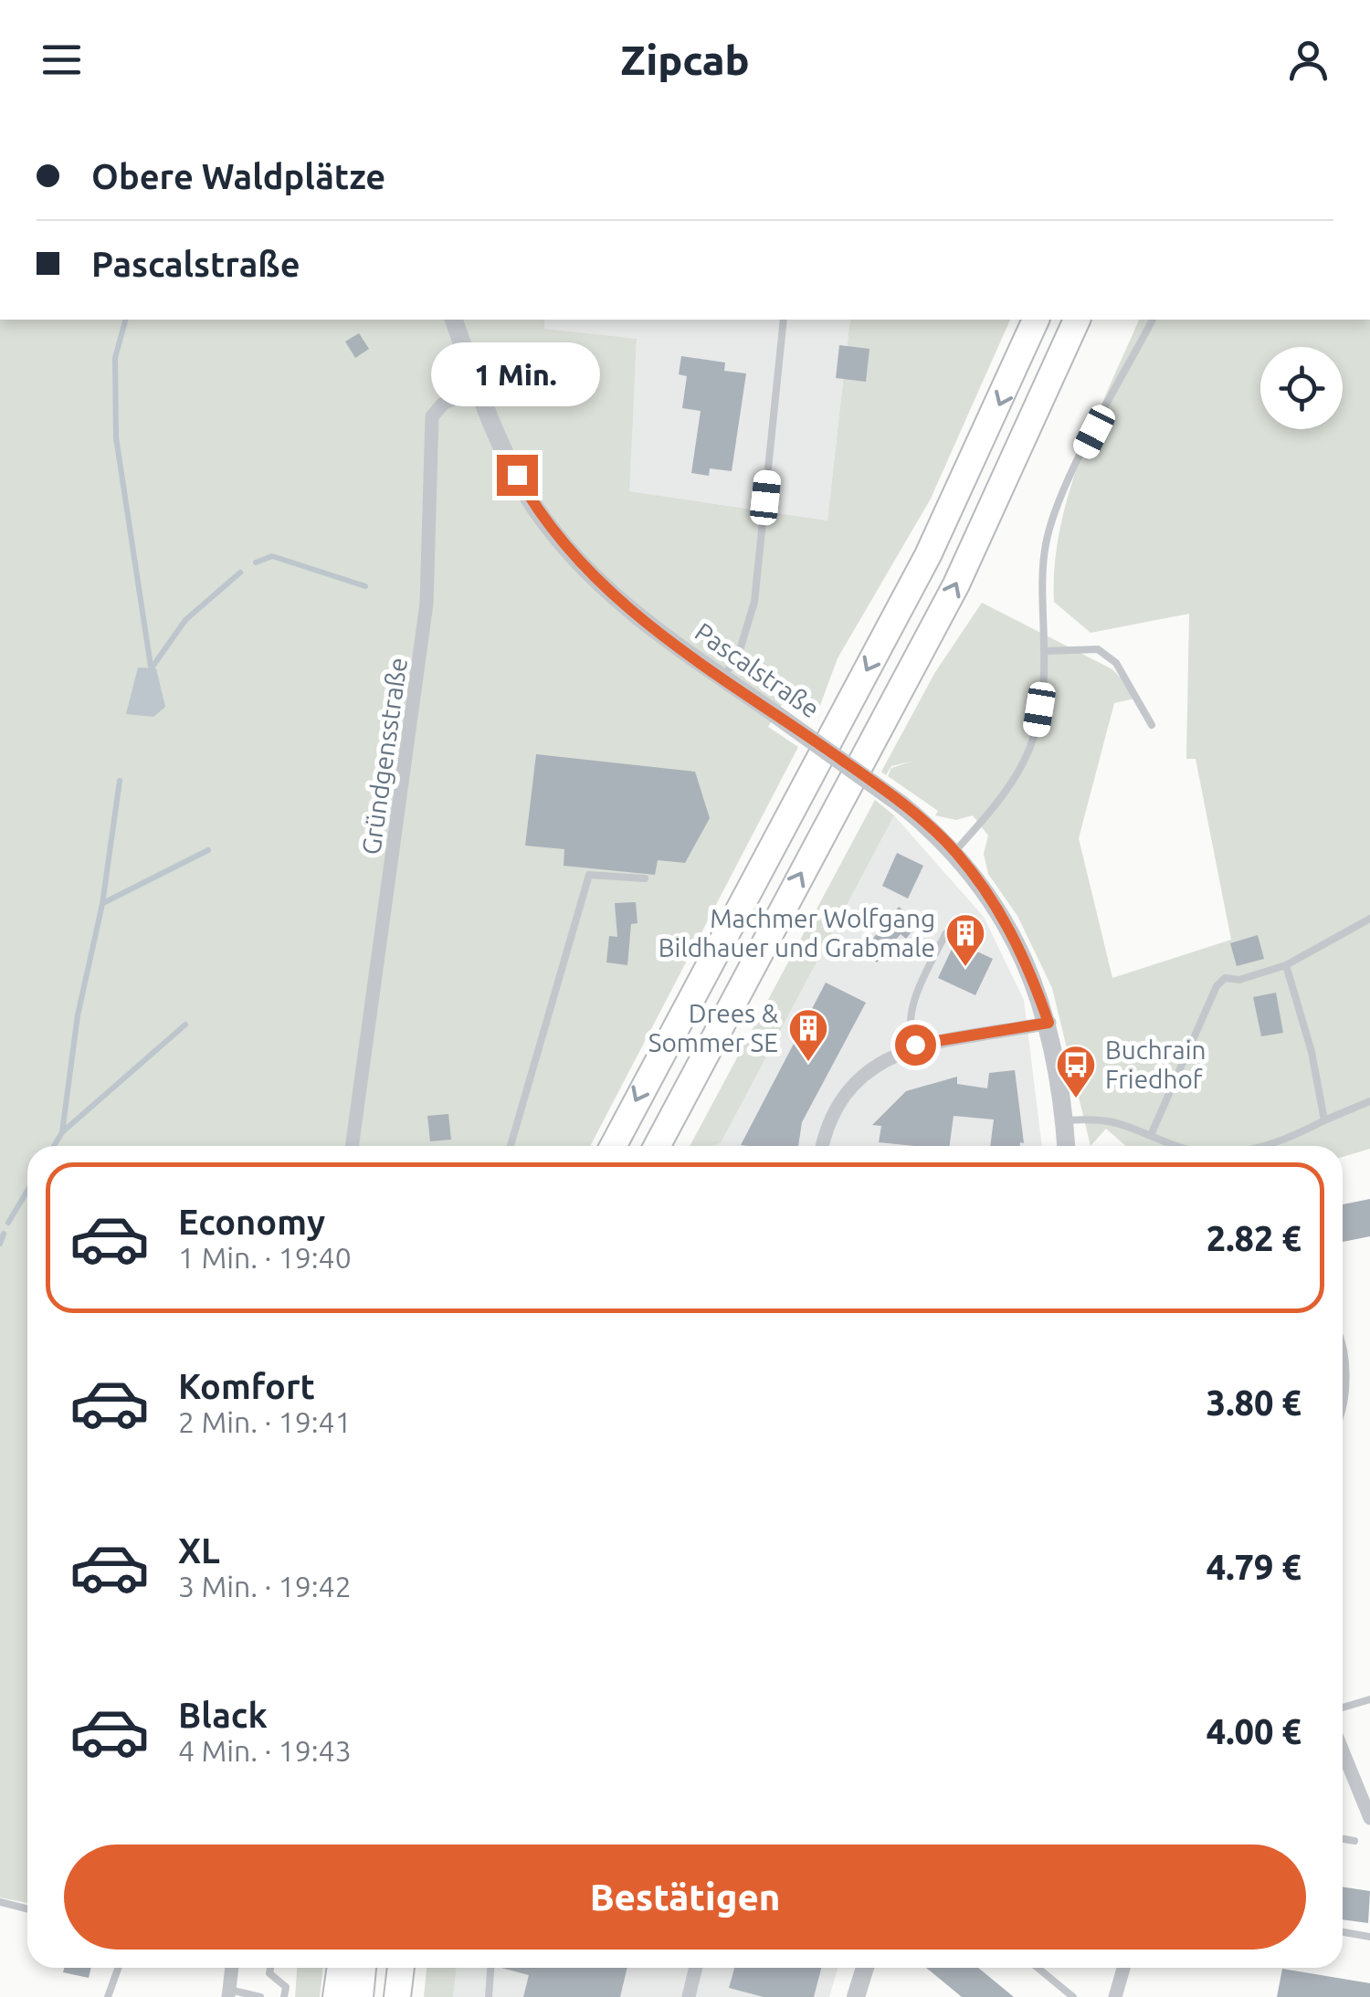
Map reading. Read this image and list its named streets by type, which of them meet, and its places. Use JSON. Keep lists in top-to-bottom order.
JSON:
{
  "streets": {
    "street": ["Pascalstraße", "Gründgensstraße"]
  },
  "crossings": [
    ["Pascalstraße", "Gründgensstraße"]
  ],
  "places": {
    "building": ["Machmer Wolfgang Bildhauer und Grabmale", "Drees & Sommer SE"],
    "bus stop": ["Buchrain Friedhof"]
  },
  "page": {
    "header": "Zipcab",
    "banner": ["Obere Waldplätze", "Pascalstraße"],
    "bubble": "1 Min.",
    "list": [
      {
        "name": "Economy",
        "note": "1 Min. · 19:40",
        "value": "2.82 €"
      },
      {
        "name": "Komfort",
        "note": "2 Min. · 19:41",
        "value": "3.80 €"
      },
      {
        "name": "XL",
        "note": "3 Min. · 19:42",
        "value": "4.79 €"
      },
      {
        "name": "Black",
        "note": "4 Min. · 19:43",
        "value": "4.00 €"
      }
    ],
    "buttons": "Bestätigen"
  }
}
